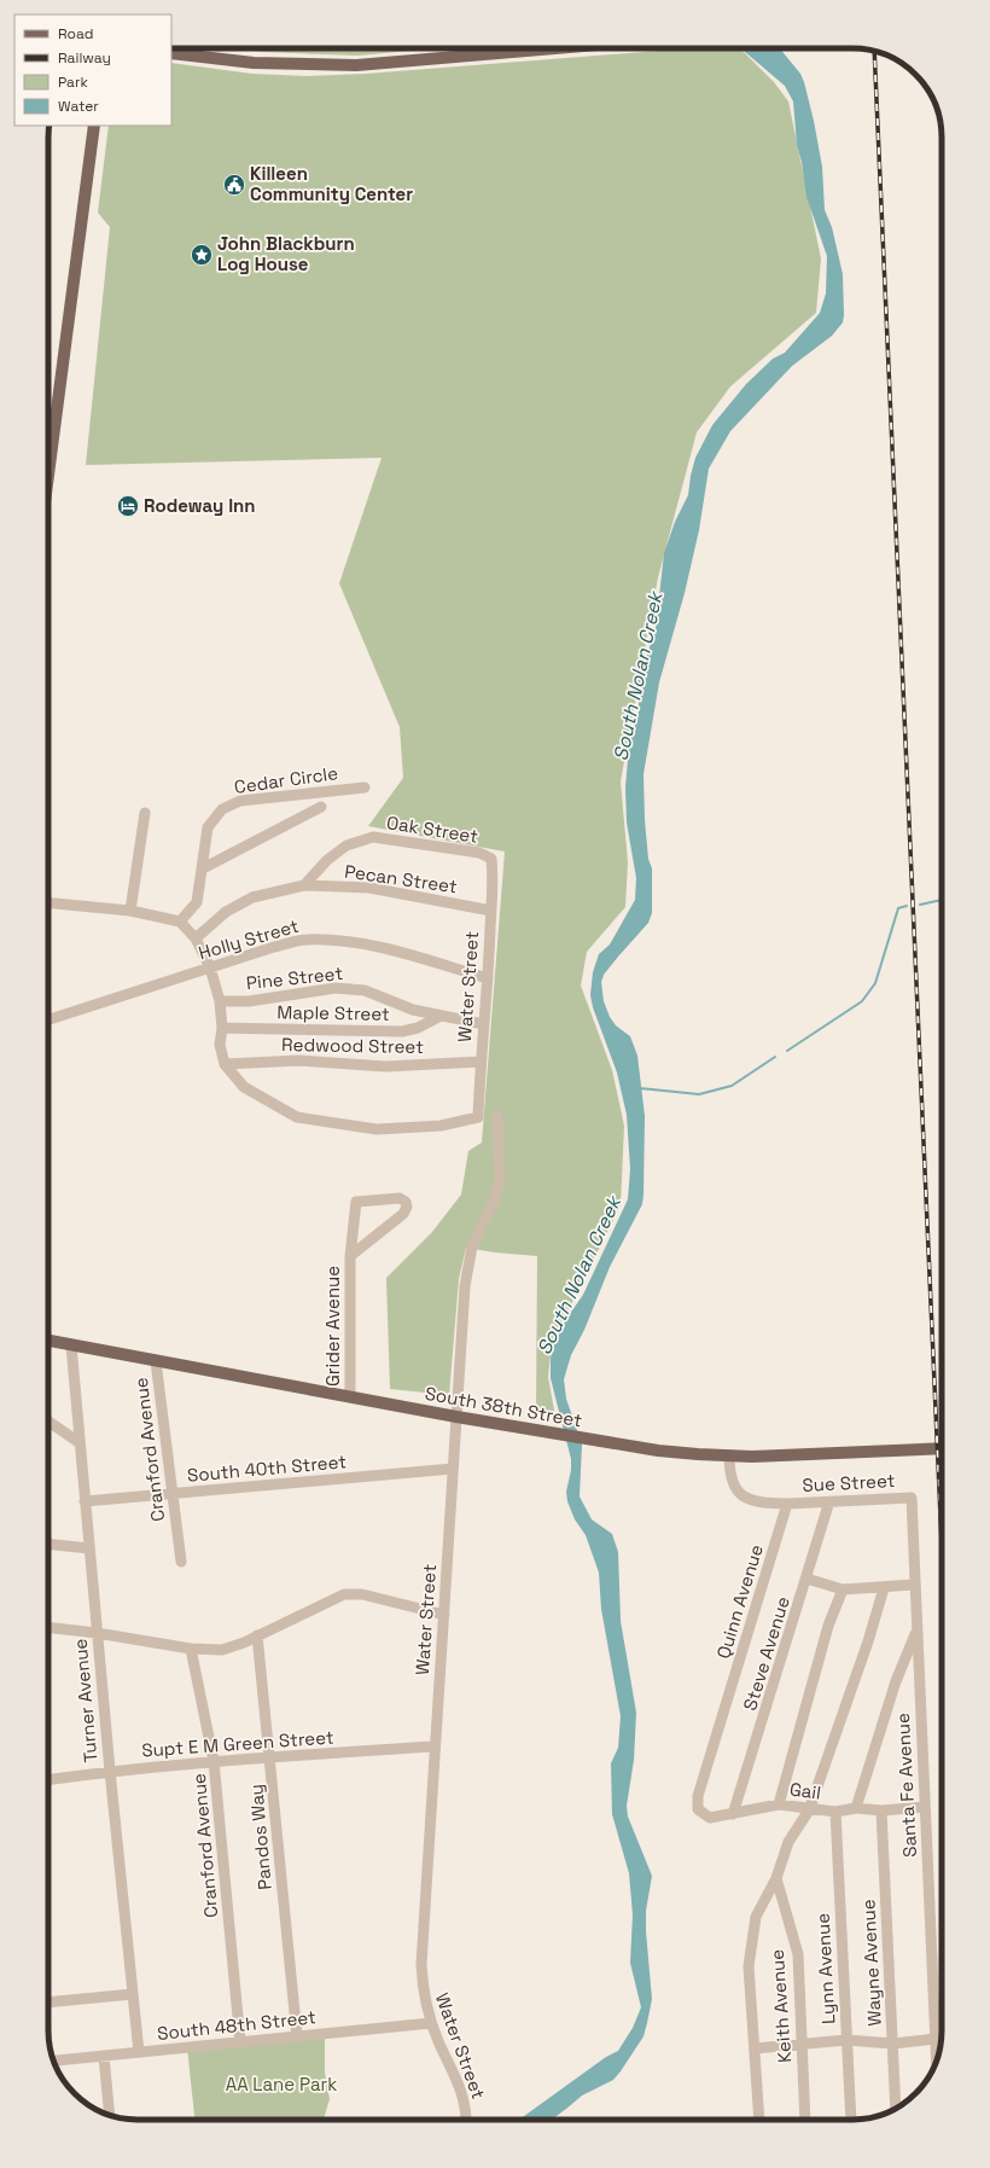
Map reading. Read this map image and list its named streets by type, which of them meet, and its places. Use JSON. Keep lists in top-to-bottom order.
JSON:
{
  "streets": {
    "main road": ["South 38th Street"],
    "street": [
      "Cedar Circle",
      "Oak Street",
      "Pecan Street",
      "Holly Street",
      "Pine Street",
      "Water Street",
      "Maple Street",
      "Redwood Street",
      "Grider Avenue",
      "Cranford Avenue",
      "South 40th Street",
      "Sue Street",
      "Quinn Avenue",
      "Steve Avenue",
      "Turner Avenue",
      "Supt E M Green Street",
      "Santa Fe Avenue",
      "Gail",
      "Pandos Way",
      "Wayne Avenue",
      "Lynn Avenue",
      "Keith Avenue",
      "South 48th Street"
    ]
  },
  "crossings": [
    ["Oak Street", "Pecan Street"],
    ["Oak Street", "Water Street"],
    ["Pecan Street", "Water Street"],
    ["Holly Street", "Water Street"],
    ["Pine Street", "Water Street"],
    ["Pine Street", "Maple Street"],
    ["Water Street", "Redwood Street"],
    ["Water Street", "South 38th Street"],
    ["Water Street", "South 40th Street"],
    ["Water Street", "Supt E M Green Street"],
    ["Water Street", "South 48th Street"],
    ["Grider Avenue", "South 38th Street"],
    ["South 38th Street", "Cranford Avenue"],
    ["South 38th Street", "Turner Avenue"],
    ["Cranford Avenue", "South 40th Street"],
    ["Cranford Avenue", "Supt E M Green Street"],
    ["Cranford Avenue", "South 48th Street"],
    ["South 40th Street", "Turner Avenue"],
    ["Sue Street", "Quinn Avenue"],
    ["Sue Street", "Steve Avenue"],
    ["Sue Street", "Santa Fe Avenue"],
    ["Quinn Avenue", "Gail"],
    ["Steve Avenue", "Gail"],
    ["Turner Avenue", "Supt E M Green Street"],
    ["Turner Avenue", "South 48th Street"],
    ["Supt E M Green Street", "Pandos Way"],
    ["Santa Fe Avenue", "Gail"],
    ["Gail", "Wayne Avenue"],
    ["Gail", "Lynn Avenue"],
    ["Pandos Way", "South 48th Street"]
  ],
  "water": ["South Nolan Creek"],
  "parks": ["AA Lane Park"],
  "places": {
    "public building": ["Killeen Community Center"],
    "place": ["John Blackburn Log House"],
    "hotel": ["Rodeway Inn"]
  },
  "legend": [
    "Road",
    "Railway",
    "Park",
    "Water"
  ]
}
